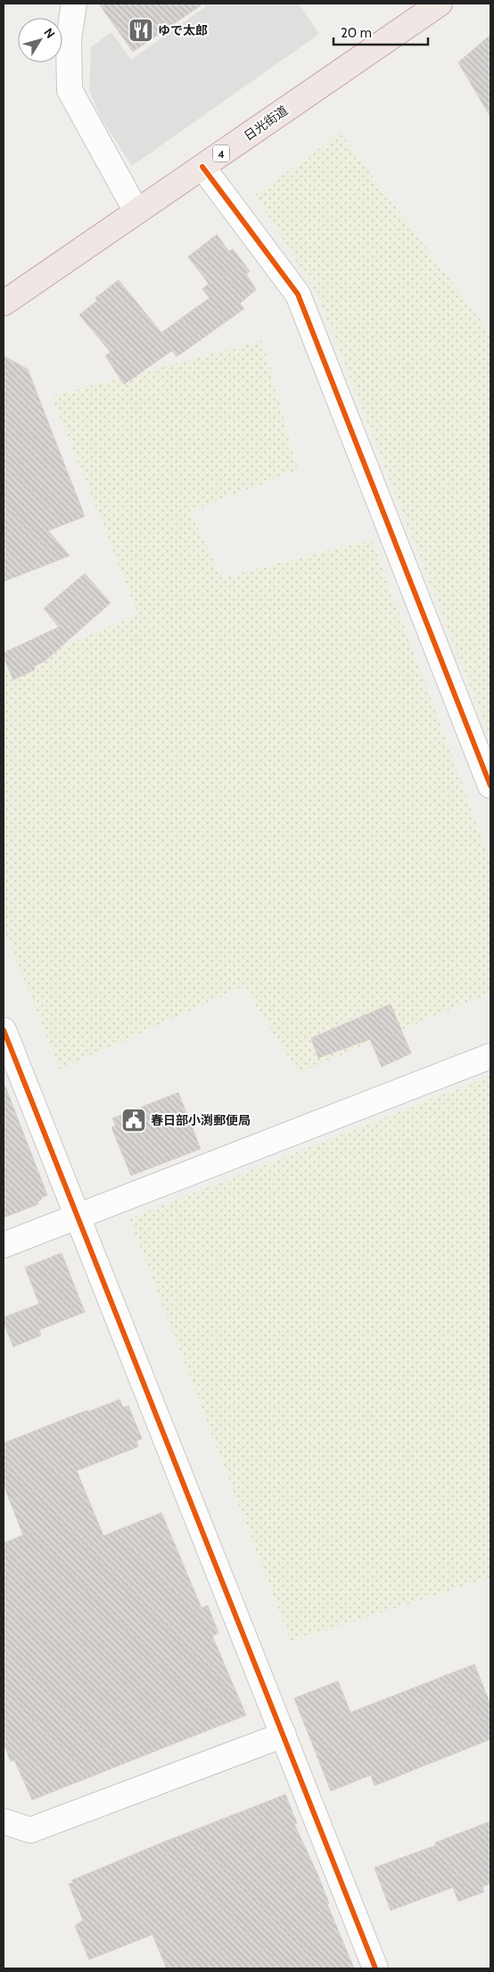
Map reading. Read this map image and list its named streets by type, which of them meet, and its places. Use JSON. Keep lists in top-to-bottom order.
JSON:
{
  "streets": {
    "highway": ["日光街道", "4"]
  },
  "places": {
    "restaurant": ["ゆで太郎"],
    "public building": ["春日部小渕郵便局"]
  },
  "scale_bar": "20 m",
  "north": "top right"
}
